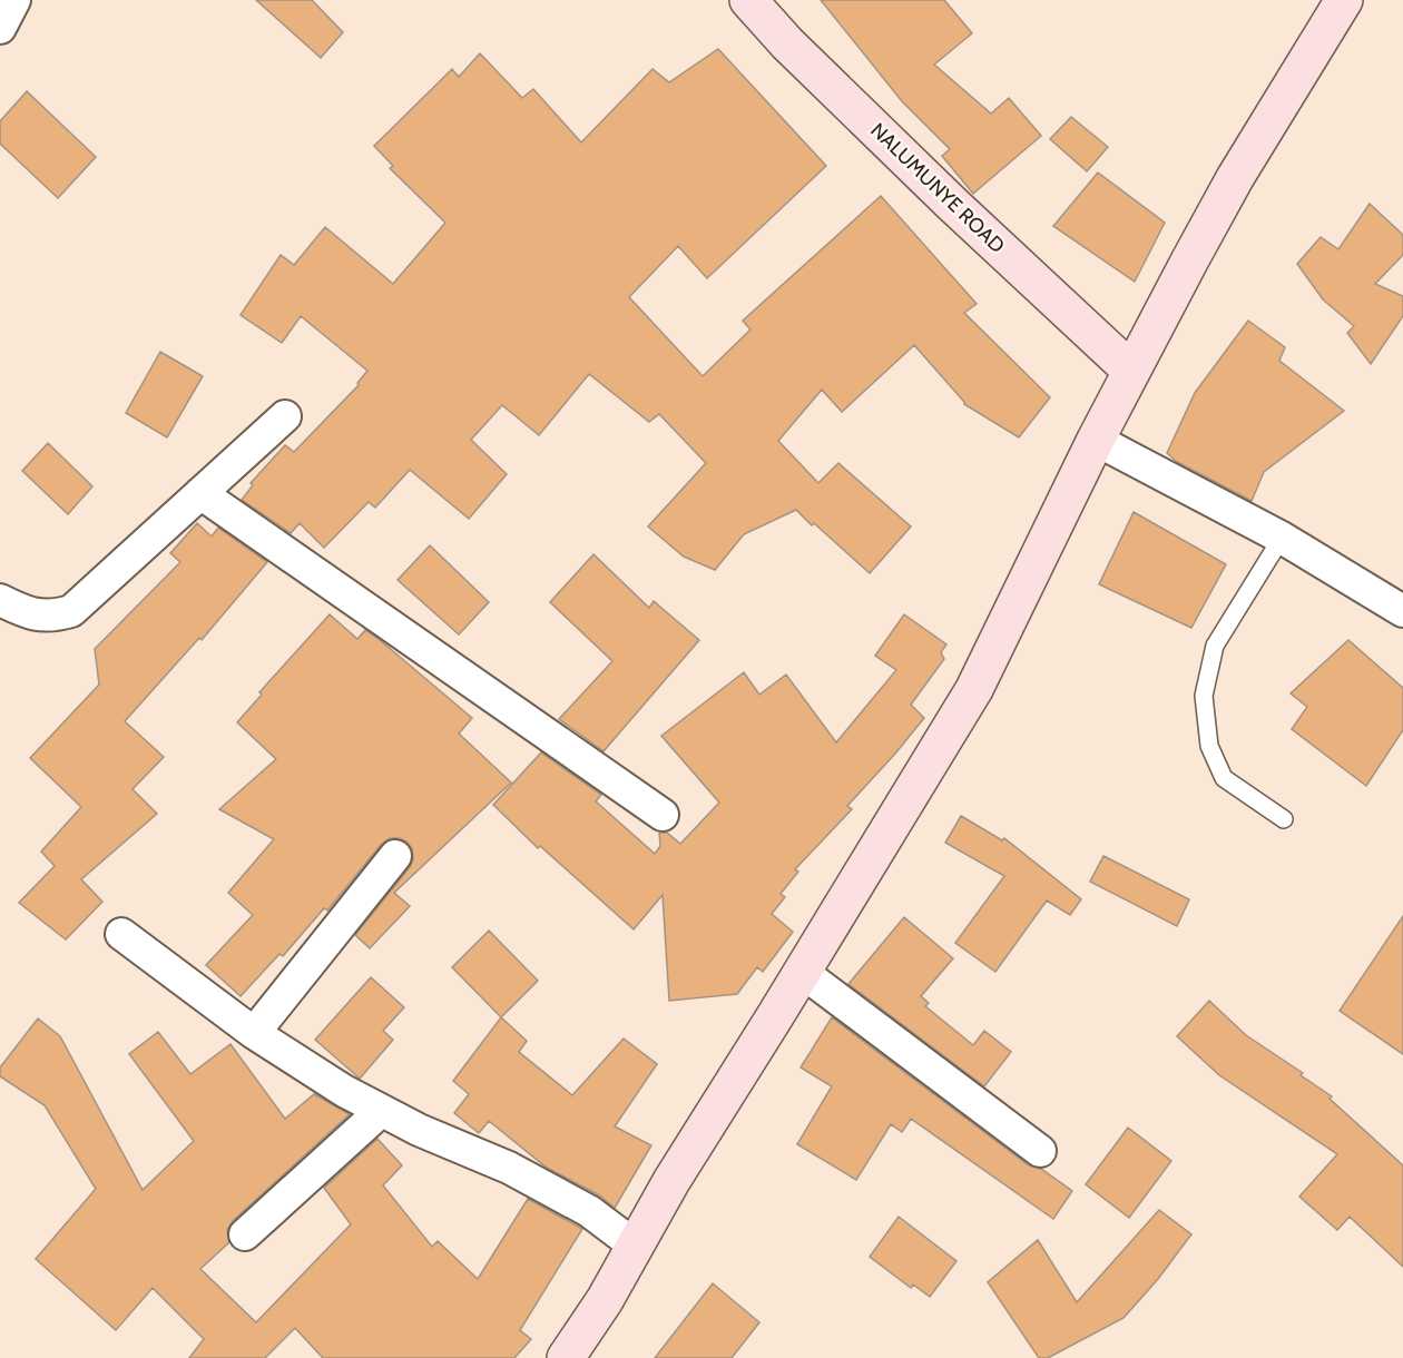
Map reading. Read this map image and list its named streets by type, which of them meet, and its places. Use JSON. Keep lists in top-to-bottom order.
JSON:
{
  "streets": {
    "street": ["NALUMUNYE ROAD"]
  }
}
